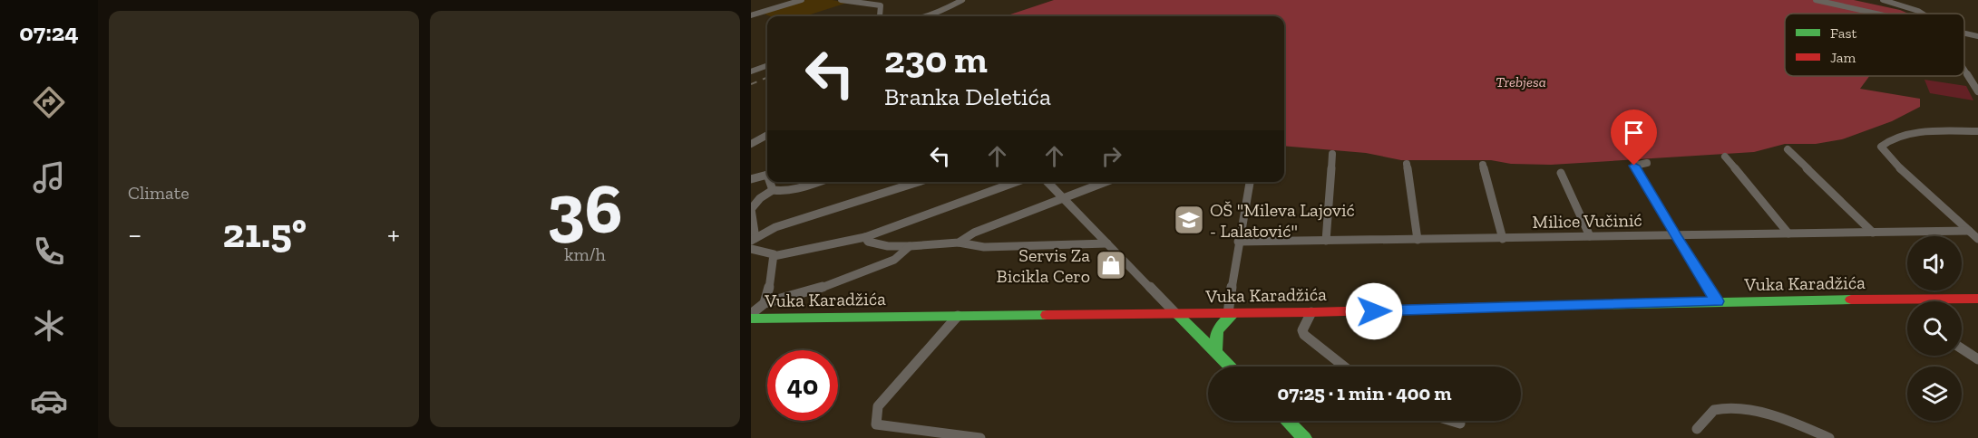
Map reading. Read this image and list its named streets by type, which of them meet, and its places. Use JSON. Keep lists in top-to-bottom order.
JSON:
{
  "streets": {
    "street": ["Milice Vučinić", "Vuka Karadžića"]
  },
  "parks": ["Trebjesa"],
  "places": {
    "school or university": ["OŠ \"Mileva Lajović - Lalatović\""],
    "shop": ["Servis Za Bicikla Cero"]
  },
  "legend": ["Fast", "Jam"],
  "page": {
    "tabs": "07:24",
    "tile": [
      "Climate",
      ["36", "km/h"]
    ],
    "turn": ["230 m", "Branka Deletića"],
    "heat": ["−", "21.5°", "+"],
    "limit": "40",
    "trip": "07:25 · 1 min · 400 m"
  }
}
